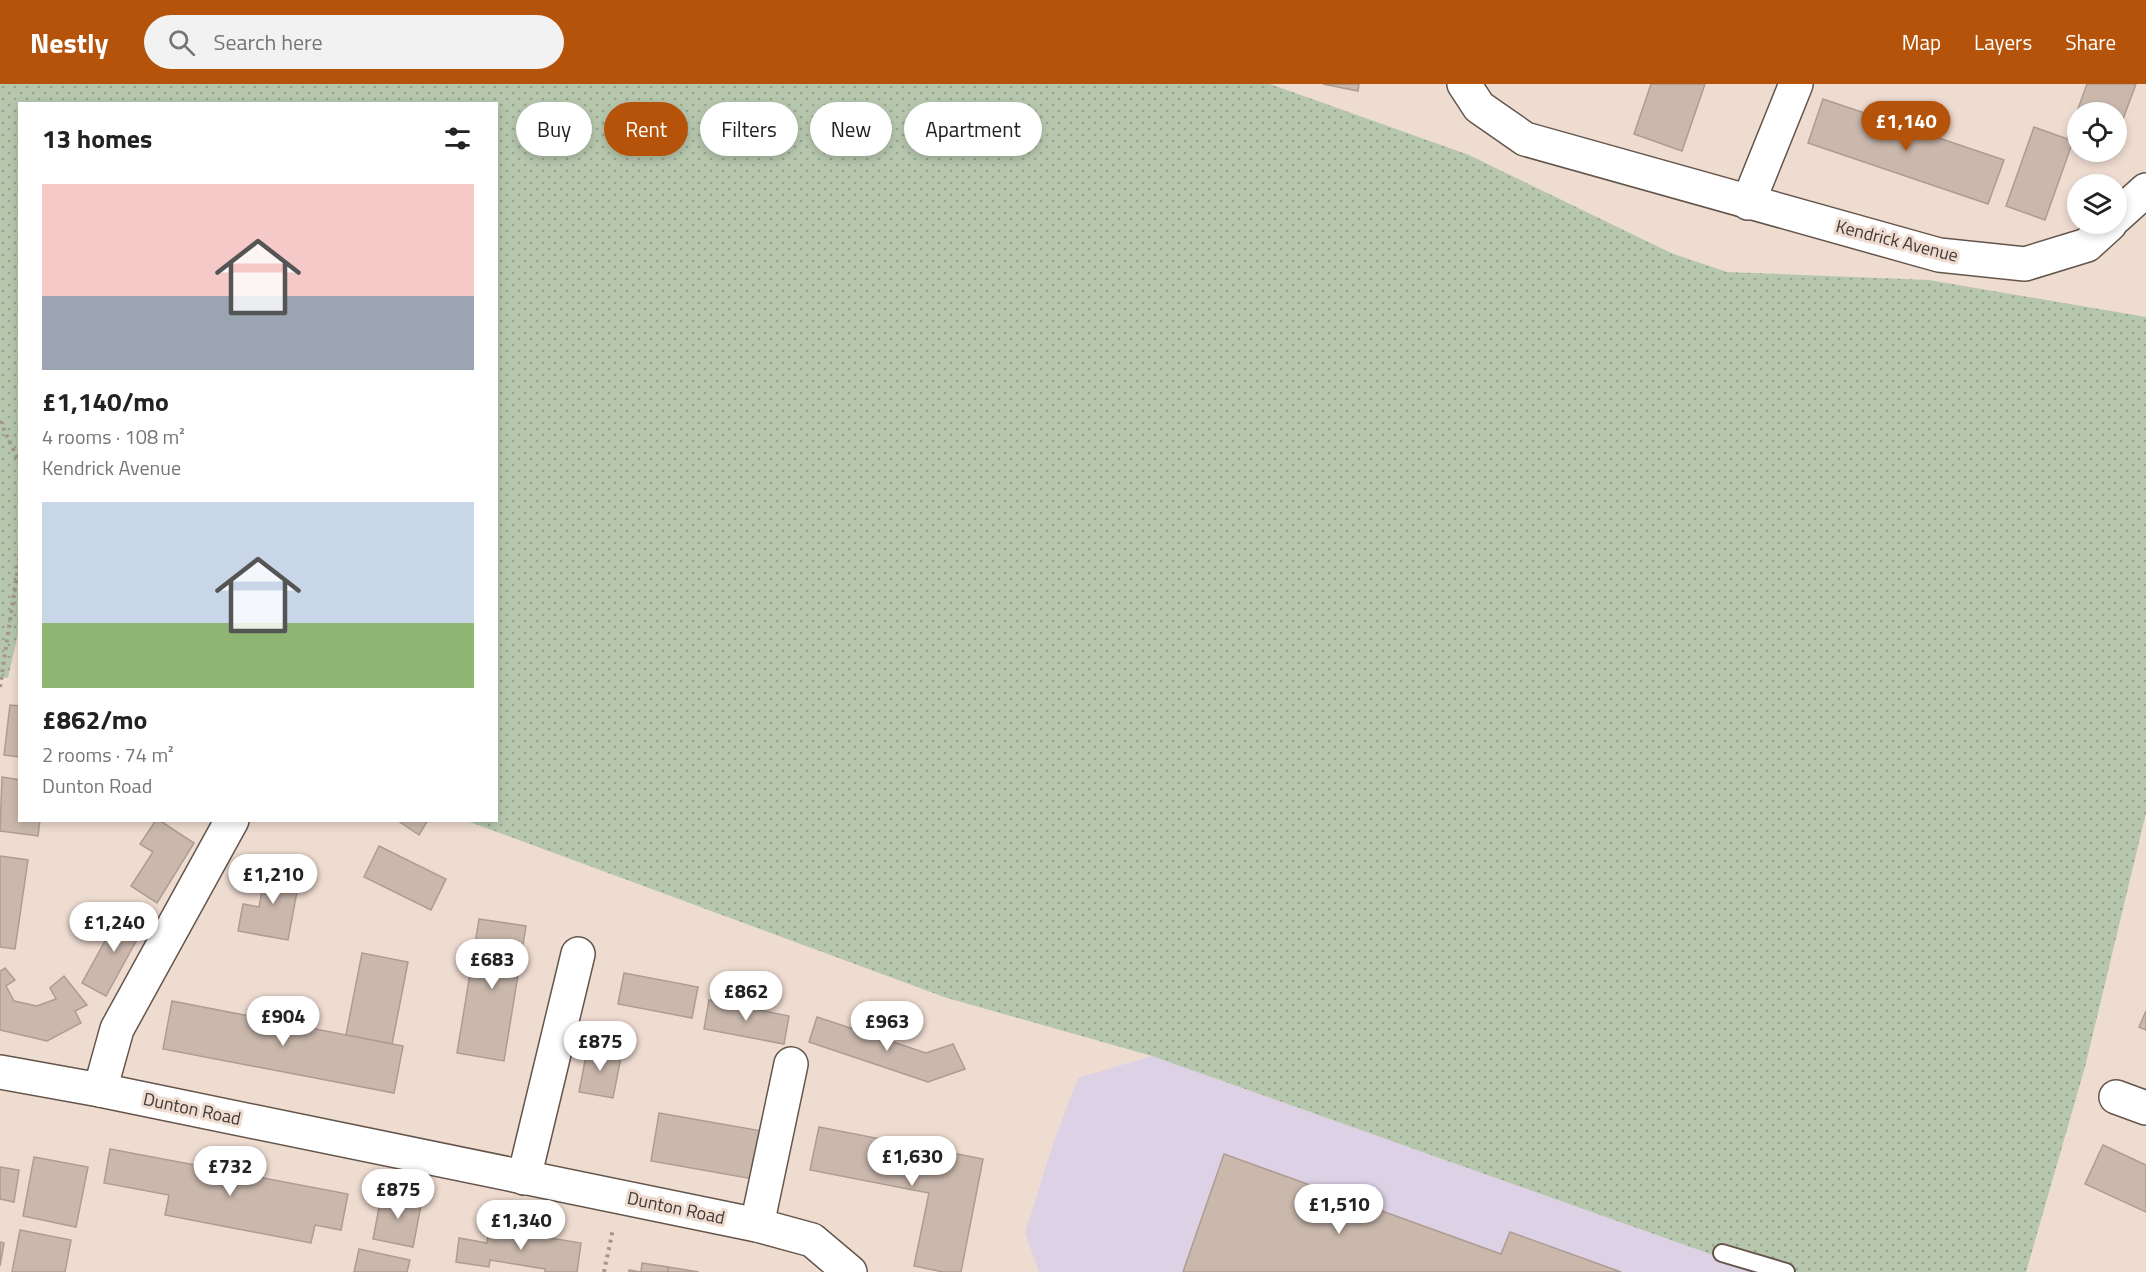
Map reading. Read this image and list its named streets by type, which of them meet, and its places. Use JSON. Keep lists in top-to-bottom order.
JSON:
{
  "streets": {
    "street": ["Kendrick Avenue", "Dunton Road"]
  },
  "page": {
    "header": "Nestly",
    "search": "Search here",
    "nav": ["Map", "Layers", "Share"],
    "price": [
      "£1,140",
      "£1,210",
      "£1,240",
      "£683",
      "£862",
      "£904",
      "£963",
      "£875",
      "£1,630",
      "£732",
      "£875",
      "£1,510",
      "£1,340"
    ],
    "chip": [
      "Buy",
      "Rent",
      "Filters",
      "New",
      "Apartment"
    ],
    "heading": "13 homes",
    "list": [
      {
        "name": "£1,140/mo",
        "note": "4 rooms · 108 m² · Kendrick Avenue"
      },
      {
        "name": "£862/mo",
        "note": "2 rooms · 74 m² · Dunton Road"
      }
    ]
  }
}
